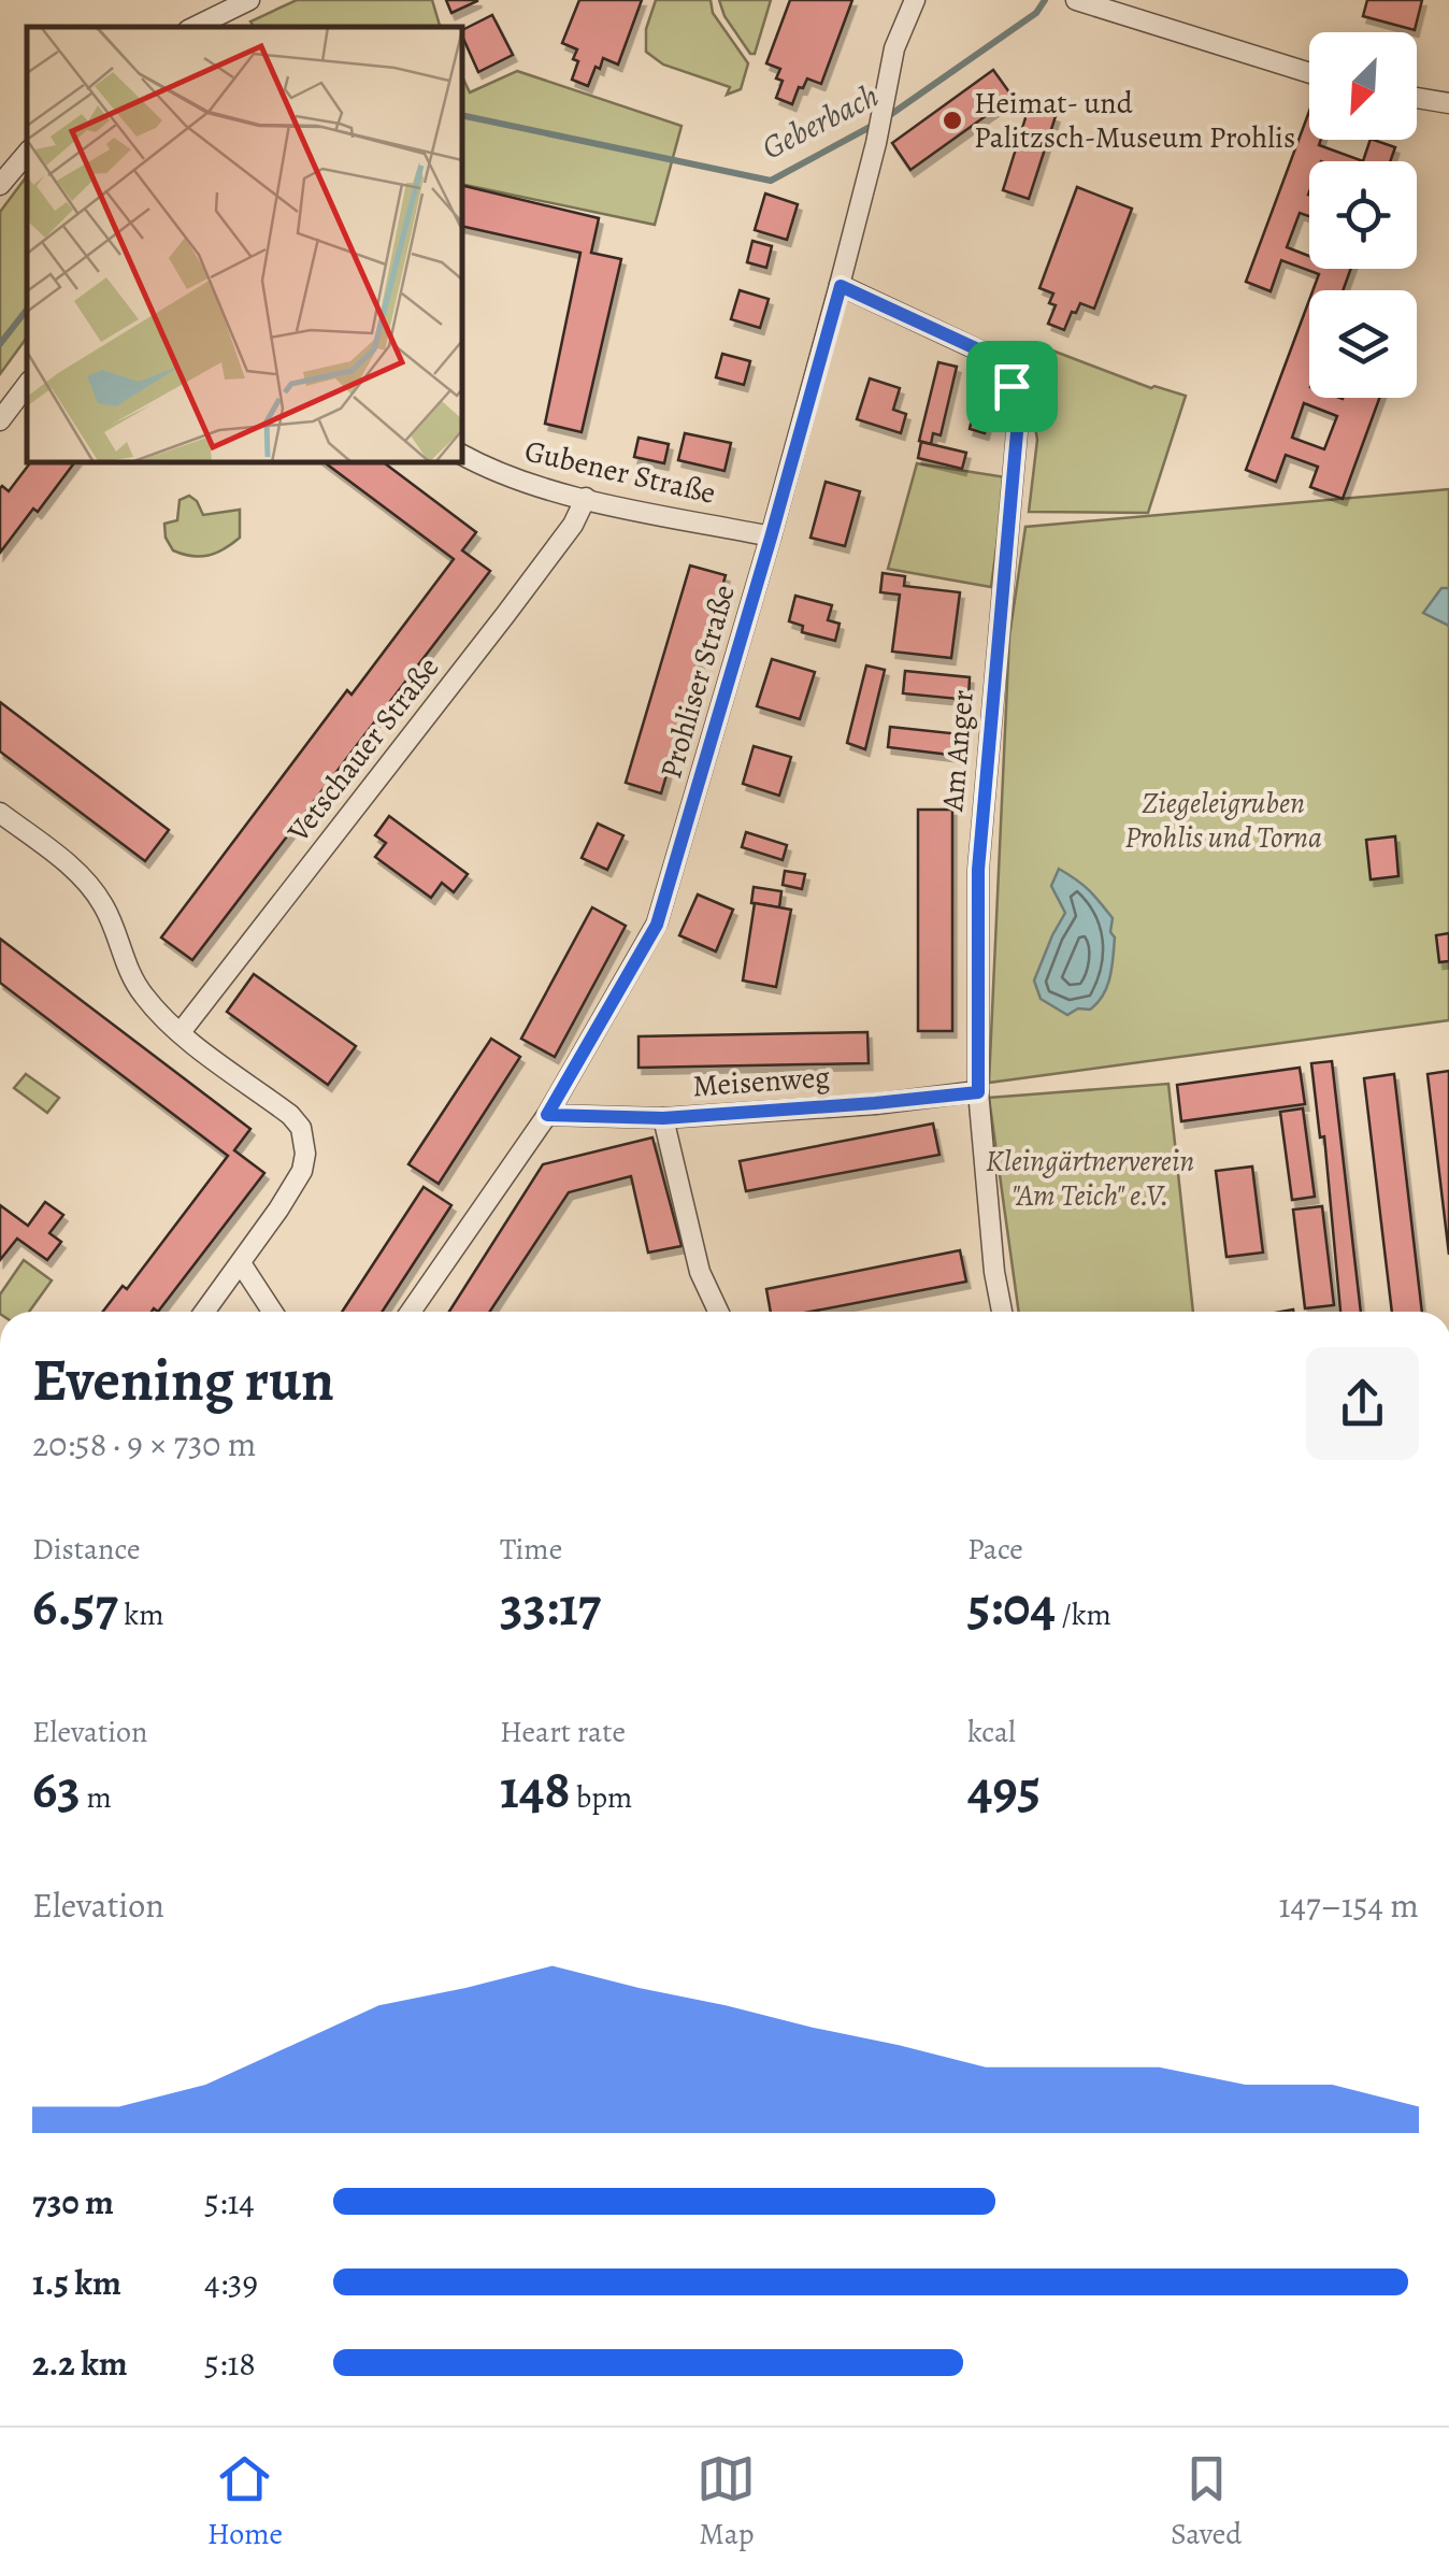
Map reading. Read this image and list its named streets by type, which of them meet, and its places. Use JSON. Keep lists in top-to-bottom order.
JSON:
{
  "streets": {
    "street": [
      "Gubener Straße",
      "Prohliser Straße",
      "Vetschauer Straße",
      "Am Anger",
      "Meisenweg"
    ]
  },
  "crossings": [
    ["Gubener Straße", "Prohliser Straße"],
    ["Gubener Straße", "Vetschauer Straße"],
    ["Prohliser Straße", "Am Anger"],
    ["Prohliser Straße", "Meisenweg"],
    ["Am Anger", "Meisenweg"]
  ],
  "water": ["Geberbach"],
  "parks": ["Ziegeleigruben Prohlis und Torna", "Kleingärtnerverein \"Am Teich\" e.V."],
  "places": ["Heimat- und Palitzsch-Museum Prohlis"],
  "north": "bottom left",
  "page": {
    "heading": ["Evening run", "20:58 · 9 × 730 m"],
    "stats": [
      ["Distance", "6.57 km"],
      ["Time", "33:17"],
      ["Pace", "5:04 /km"],
      ["Elevation", "63 m"],
      ["Heart rate", "148 bpm"],
      ["kcal", "495"]
    ],
    "chart": ["Elevation", "147–154 m"],
    "list": [
      {
        "name": "730 m",
        "note": "5:14"
      },
      {
        "name": "1.5 km",
        "note": "4:39"
      },
      {
        "name": "2.2 km",
        "note": "5:18"
      }
    ],
    "tabs": ["Home", "Map", "Saved"]
  }
}
